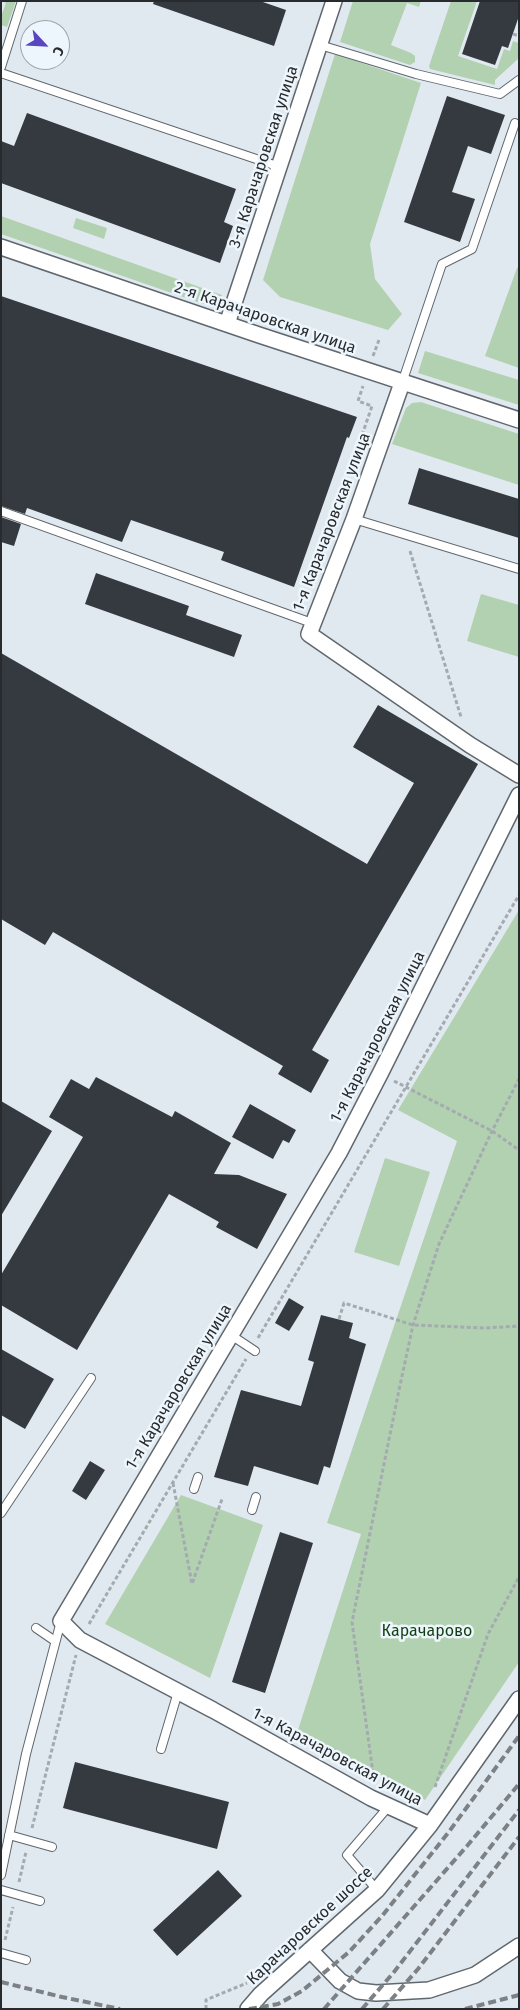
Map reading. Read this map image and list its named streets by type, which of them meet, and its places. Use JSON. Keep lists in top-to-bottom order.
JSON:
{
  "streets": {
    "street": [
      "3-я Карачаровская улица",
      "2-я Карачаровская улица",
      "1-я Карачаровская улица",
      "Карачаровское шоссе"
    ]
  },
  "crossings": [
    ["3-я Карачаровская улица", "2-я Карачаровская улица"],
    ["2-я Карачаровская улица", "1-я Карачаровская улица"],
    ["1-я Карачаровская улица", "Карачаровское шоссе"]
  ],
  "parks": ["Карачарово"],
  "north": "bottom right"
}
